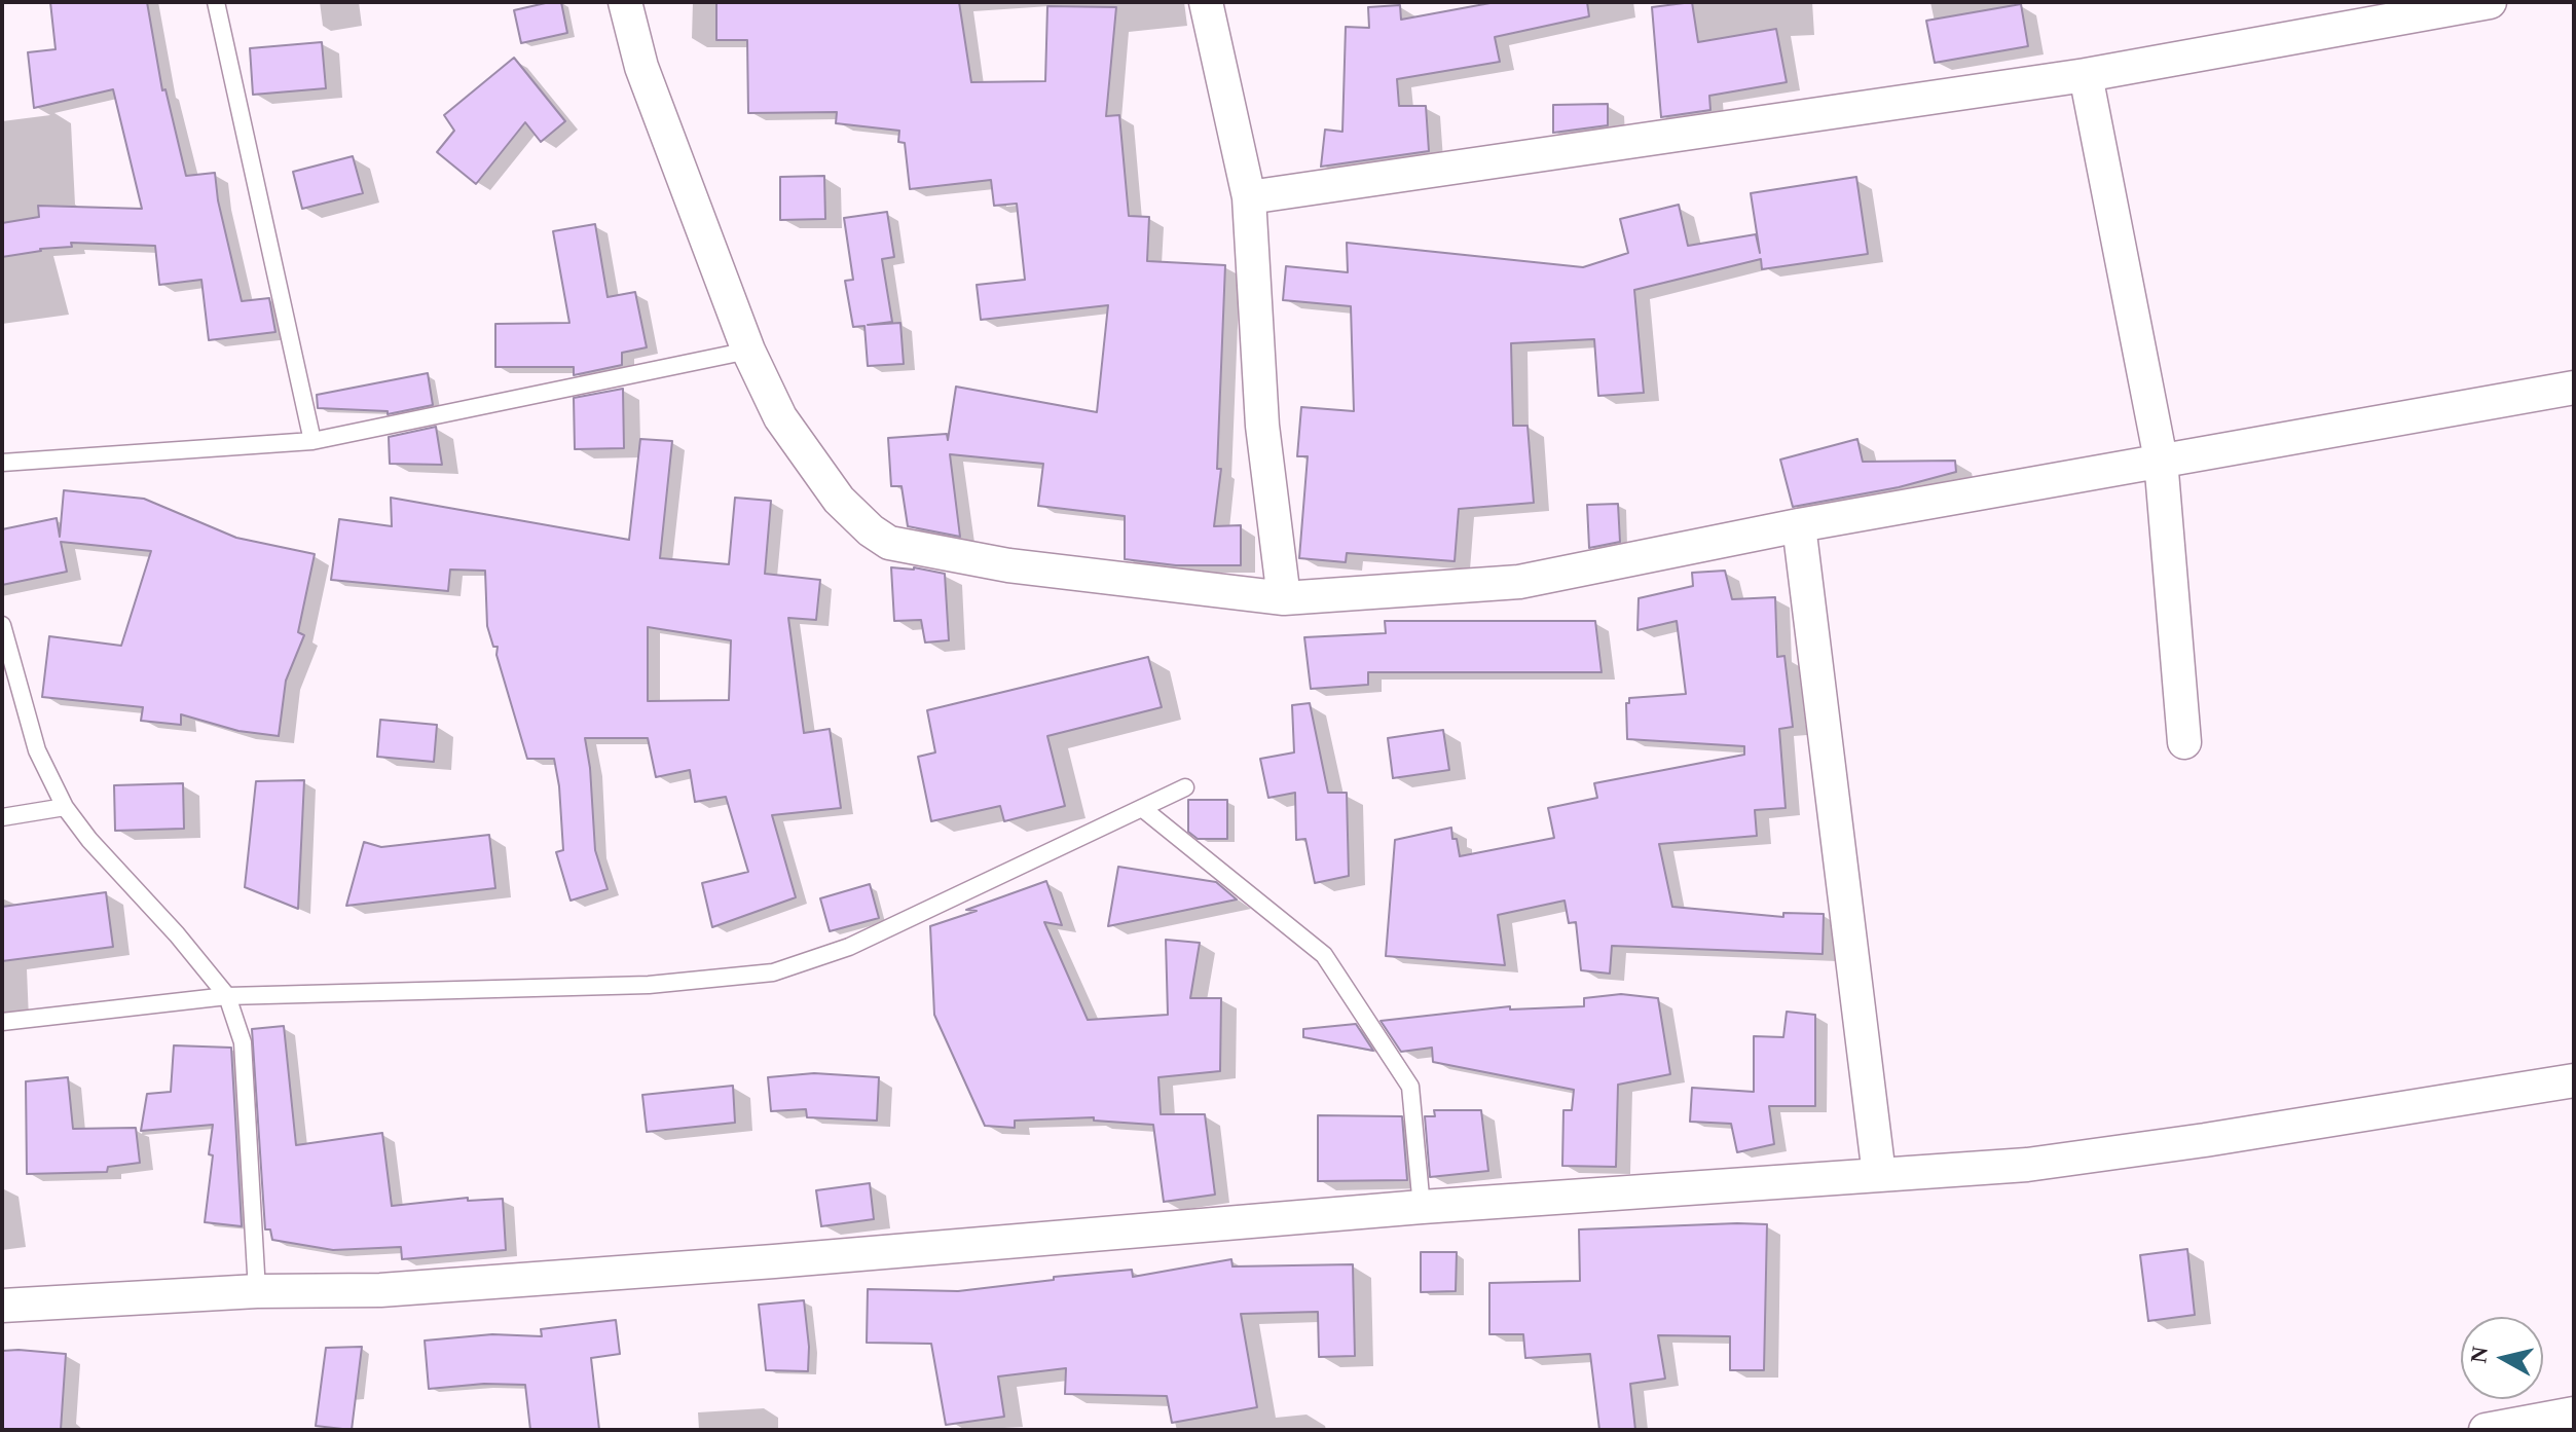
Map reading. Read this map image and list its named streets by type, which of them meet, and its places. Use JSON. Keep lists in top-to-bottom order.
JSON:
{
  "north": "left"
}
